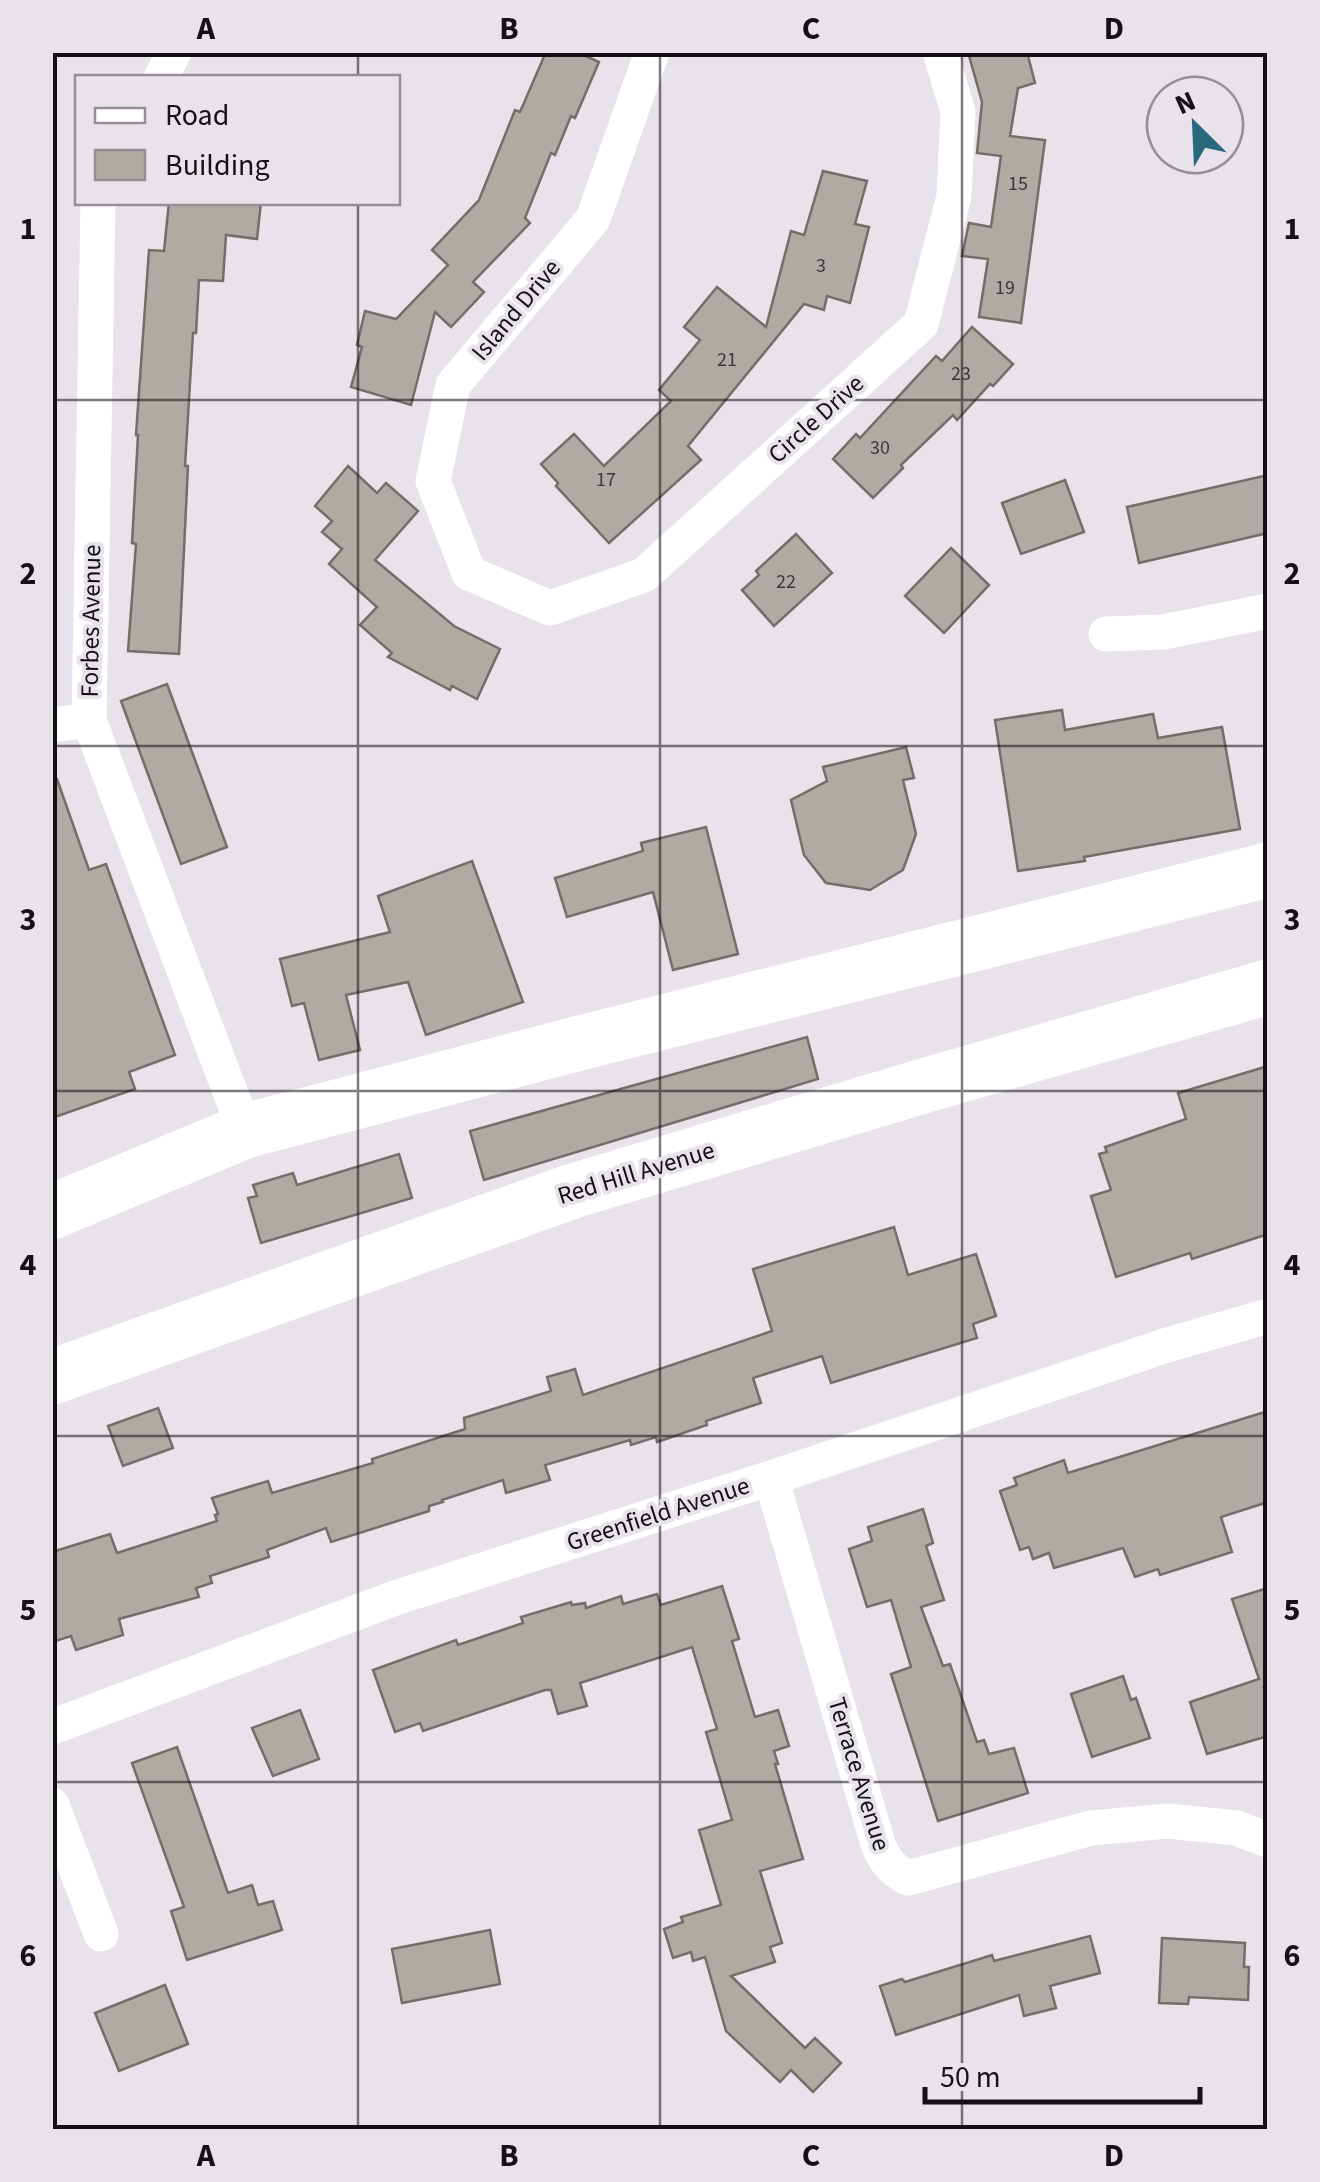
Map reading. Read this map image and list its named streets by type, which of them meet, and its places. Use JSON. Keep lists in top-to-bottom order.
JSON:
{
  "streets": {
    "main road": ["Red Hill Avenue"],
    "street": [
      "Island Drive",
      "Circle Drive",
      "Forbes Avenue",
      "Greenfield Avenue",
      "Terrace Avenue"
    ]
  },
  "crossings": [
    ["Island Drive", "Circle Drive"],
    ["Greenfield Avenue", "Terrace Avenue"]
  ],
  "house_numbers": [
    "15",
    "3",
    "19",
    "21",
    "23",
    "30",
    "17",
    "22"
  ],
  "legend": ["Road", "Building"],
  "scale_bar": "50 m",
  "north": "top left",
  "grid": {
    "columns": [
      "A",
      "B",
      "C",
      "D"
    ],
    "rows": [
      "1",
      "2",
      "3",
      "4",
      "5",
      "6"
    ]
  }
}
